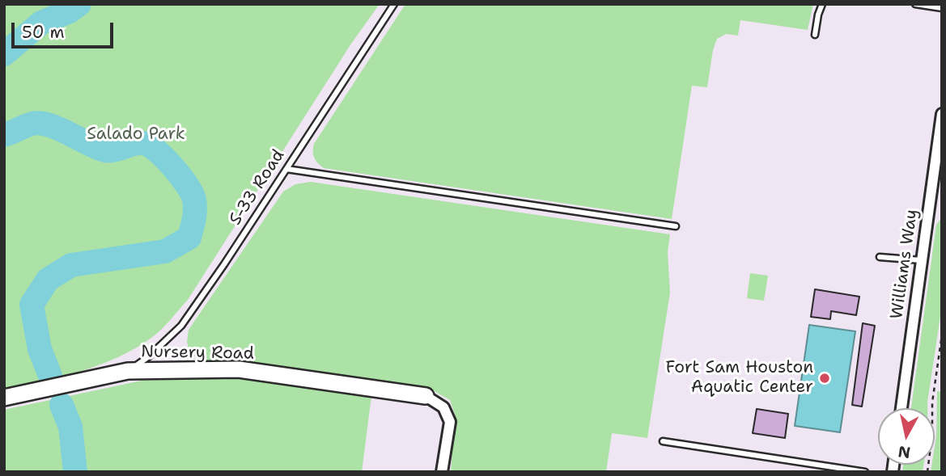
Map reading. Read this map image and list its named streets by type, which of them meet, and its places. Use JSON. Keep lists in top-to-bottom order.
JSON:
{
  "streets": {
    "street": ["Williams Way", "Nursery Road"],
    "lane": ["S-33 Road"]
  },
  "crossings": [
    ["S-33 Road", "Nursery Road"]
  ],
  "parks": ["Salado Park"],
  "places": ["Fort Sam Houston Aquatic Center"],
  "scale_bar": "50 m",
  "north": "bottom"
}
